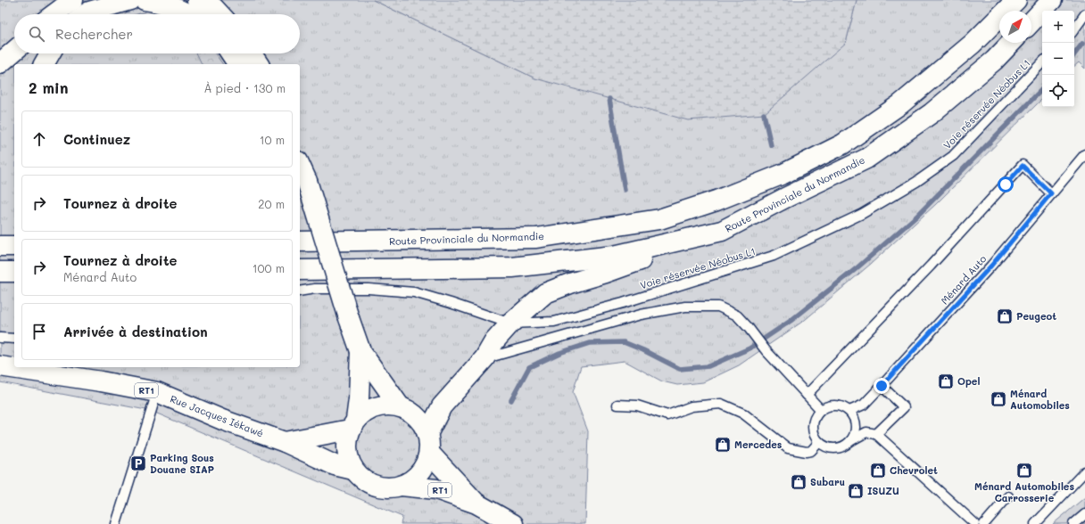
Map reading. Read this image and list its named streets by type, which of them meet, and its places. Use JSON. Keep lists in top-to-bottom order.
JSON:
{
  "streets": {
    "main road": ["Route Provinciale du Normandie", "RT1", "Rue Jacques Iékawé"],
    "lane": ["Voie réservée Néobus L1", "Ménard Auto"]
  },
  "crossings": [
    ["RT1", "Rue Jacques Iékawé"]
  ],
  "places": {
    "shop": [
      "Peugeot",
      "Opel",
      "Ménard Automobiles",
      "Mercedes",
      "Chevrolet",
      "Ménard Automobiles Carrosserie",
      "Subaru",
      "ISUZU"
    ],
    "parking": ["Parking Sous Douane SIAP"]
  },
  "north": "top right",
  "page": {
    "map_buttons": ["+", "−"],
    "search": "Rechercher",
    "heading": ["2 min", "À pied · 130 m"],
    "list": [
      ["Continuez", "10 m"],
      ["Tournez à droite", "20 m"],
      ["Tournez à droite", "Ménard Auto", "100 m"],
      "Arrivée à destination"
    ]
  }
}
